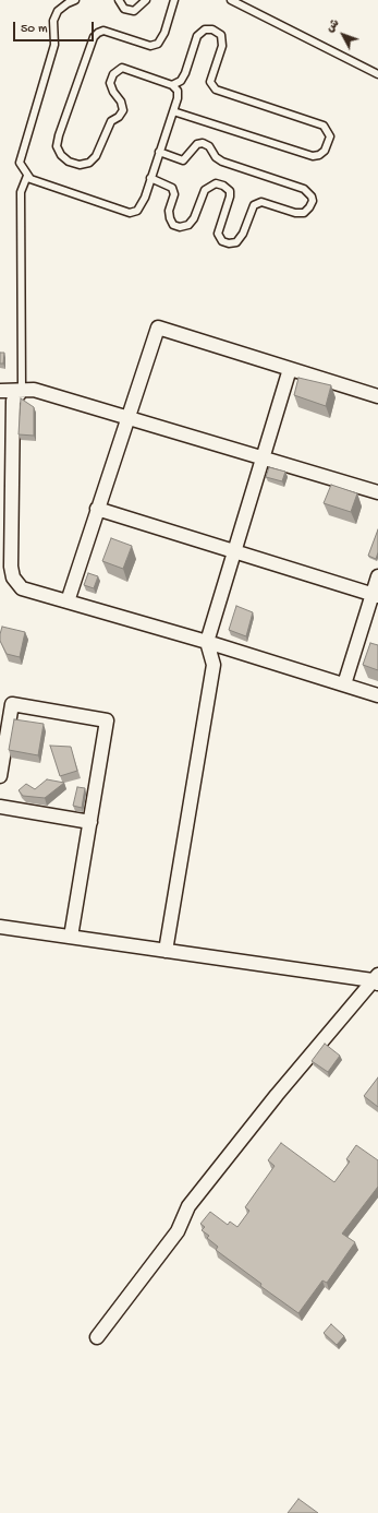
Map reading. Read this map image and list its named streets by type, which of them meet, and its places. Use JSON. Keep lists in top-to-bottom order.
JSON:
{
  "scale_bar": "50 m",
  "north": "top left"
}
